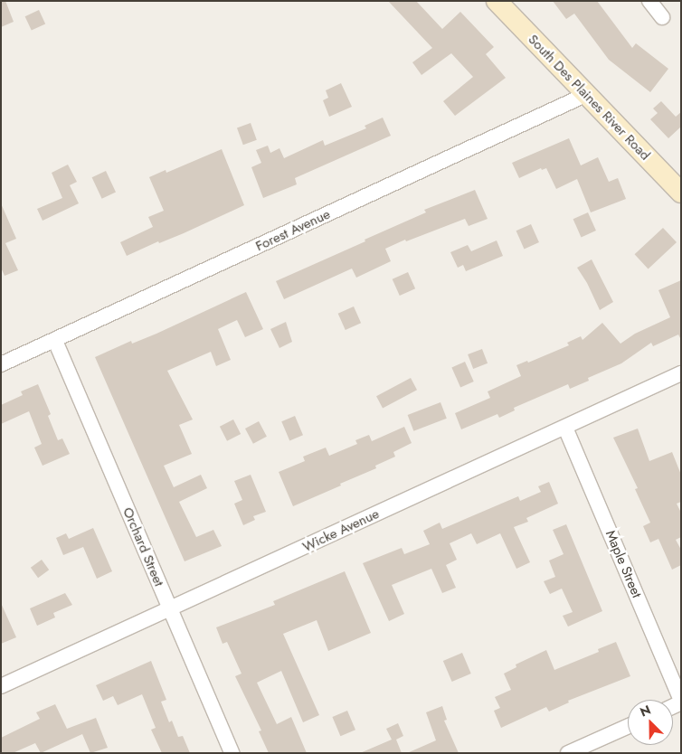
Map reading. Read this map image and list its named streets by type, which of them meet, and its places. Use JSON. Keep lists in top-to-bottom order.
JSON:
{
  "streets": {
    "main road": ["South Des Plaines River Road"],
    "street": [
      "Forest Avenue",
      "Wicke Avenue",
      "Orchard Street",
      "Maple Street"
    ]
  },
  "crossings": [
    ["South Des Plaines River Road", "Forest Avenue"],
    ["Forest Avenue", "Orchard Street"],
    ["Wicke Avenue", "Orchard Street"],
    ["Wicke Avenue", "Maple Street"]
  ],
  "north": "top left"
}
